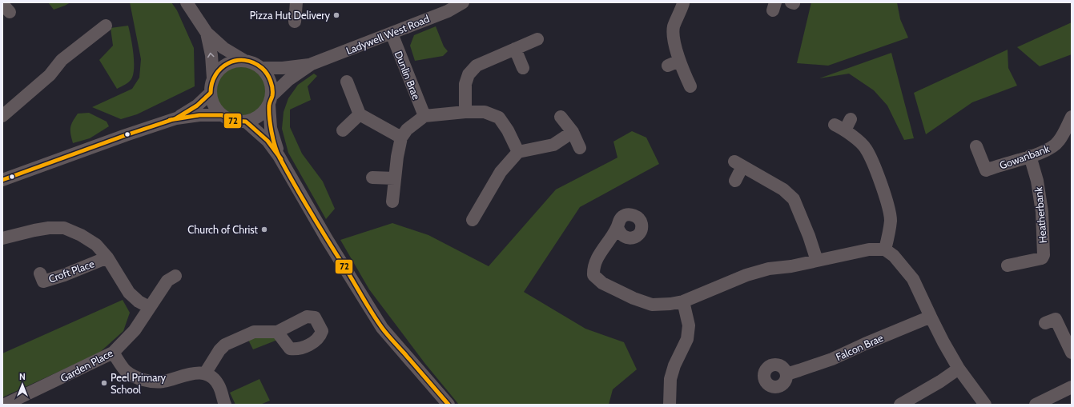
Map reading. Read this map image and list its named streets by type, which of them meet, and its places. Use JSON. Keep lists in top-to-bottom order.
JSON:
{
  "streets": {
    "street": [
      "Ladywell West Road",
      "Dunlin Brae",
      "Gowanbank",
      "Heatherbank",
      "Croft Place",
      "Falcon Brae",
      "Garden Place"
    ]
  },
  "crossings": [
    ["Ladywell West Road", "Dunlin Brae"],
    ["Gowanbank", "Heatherbank"],
    ["Croft Place", "Garden Place"]
  ],
  "places": ["Pizza Hut Delivery", "Church of Christ", "Peel Primary School"],
  "lines": ["transit line 72"],
  "north": "top"
}
